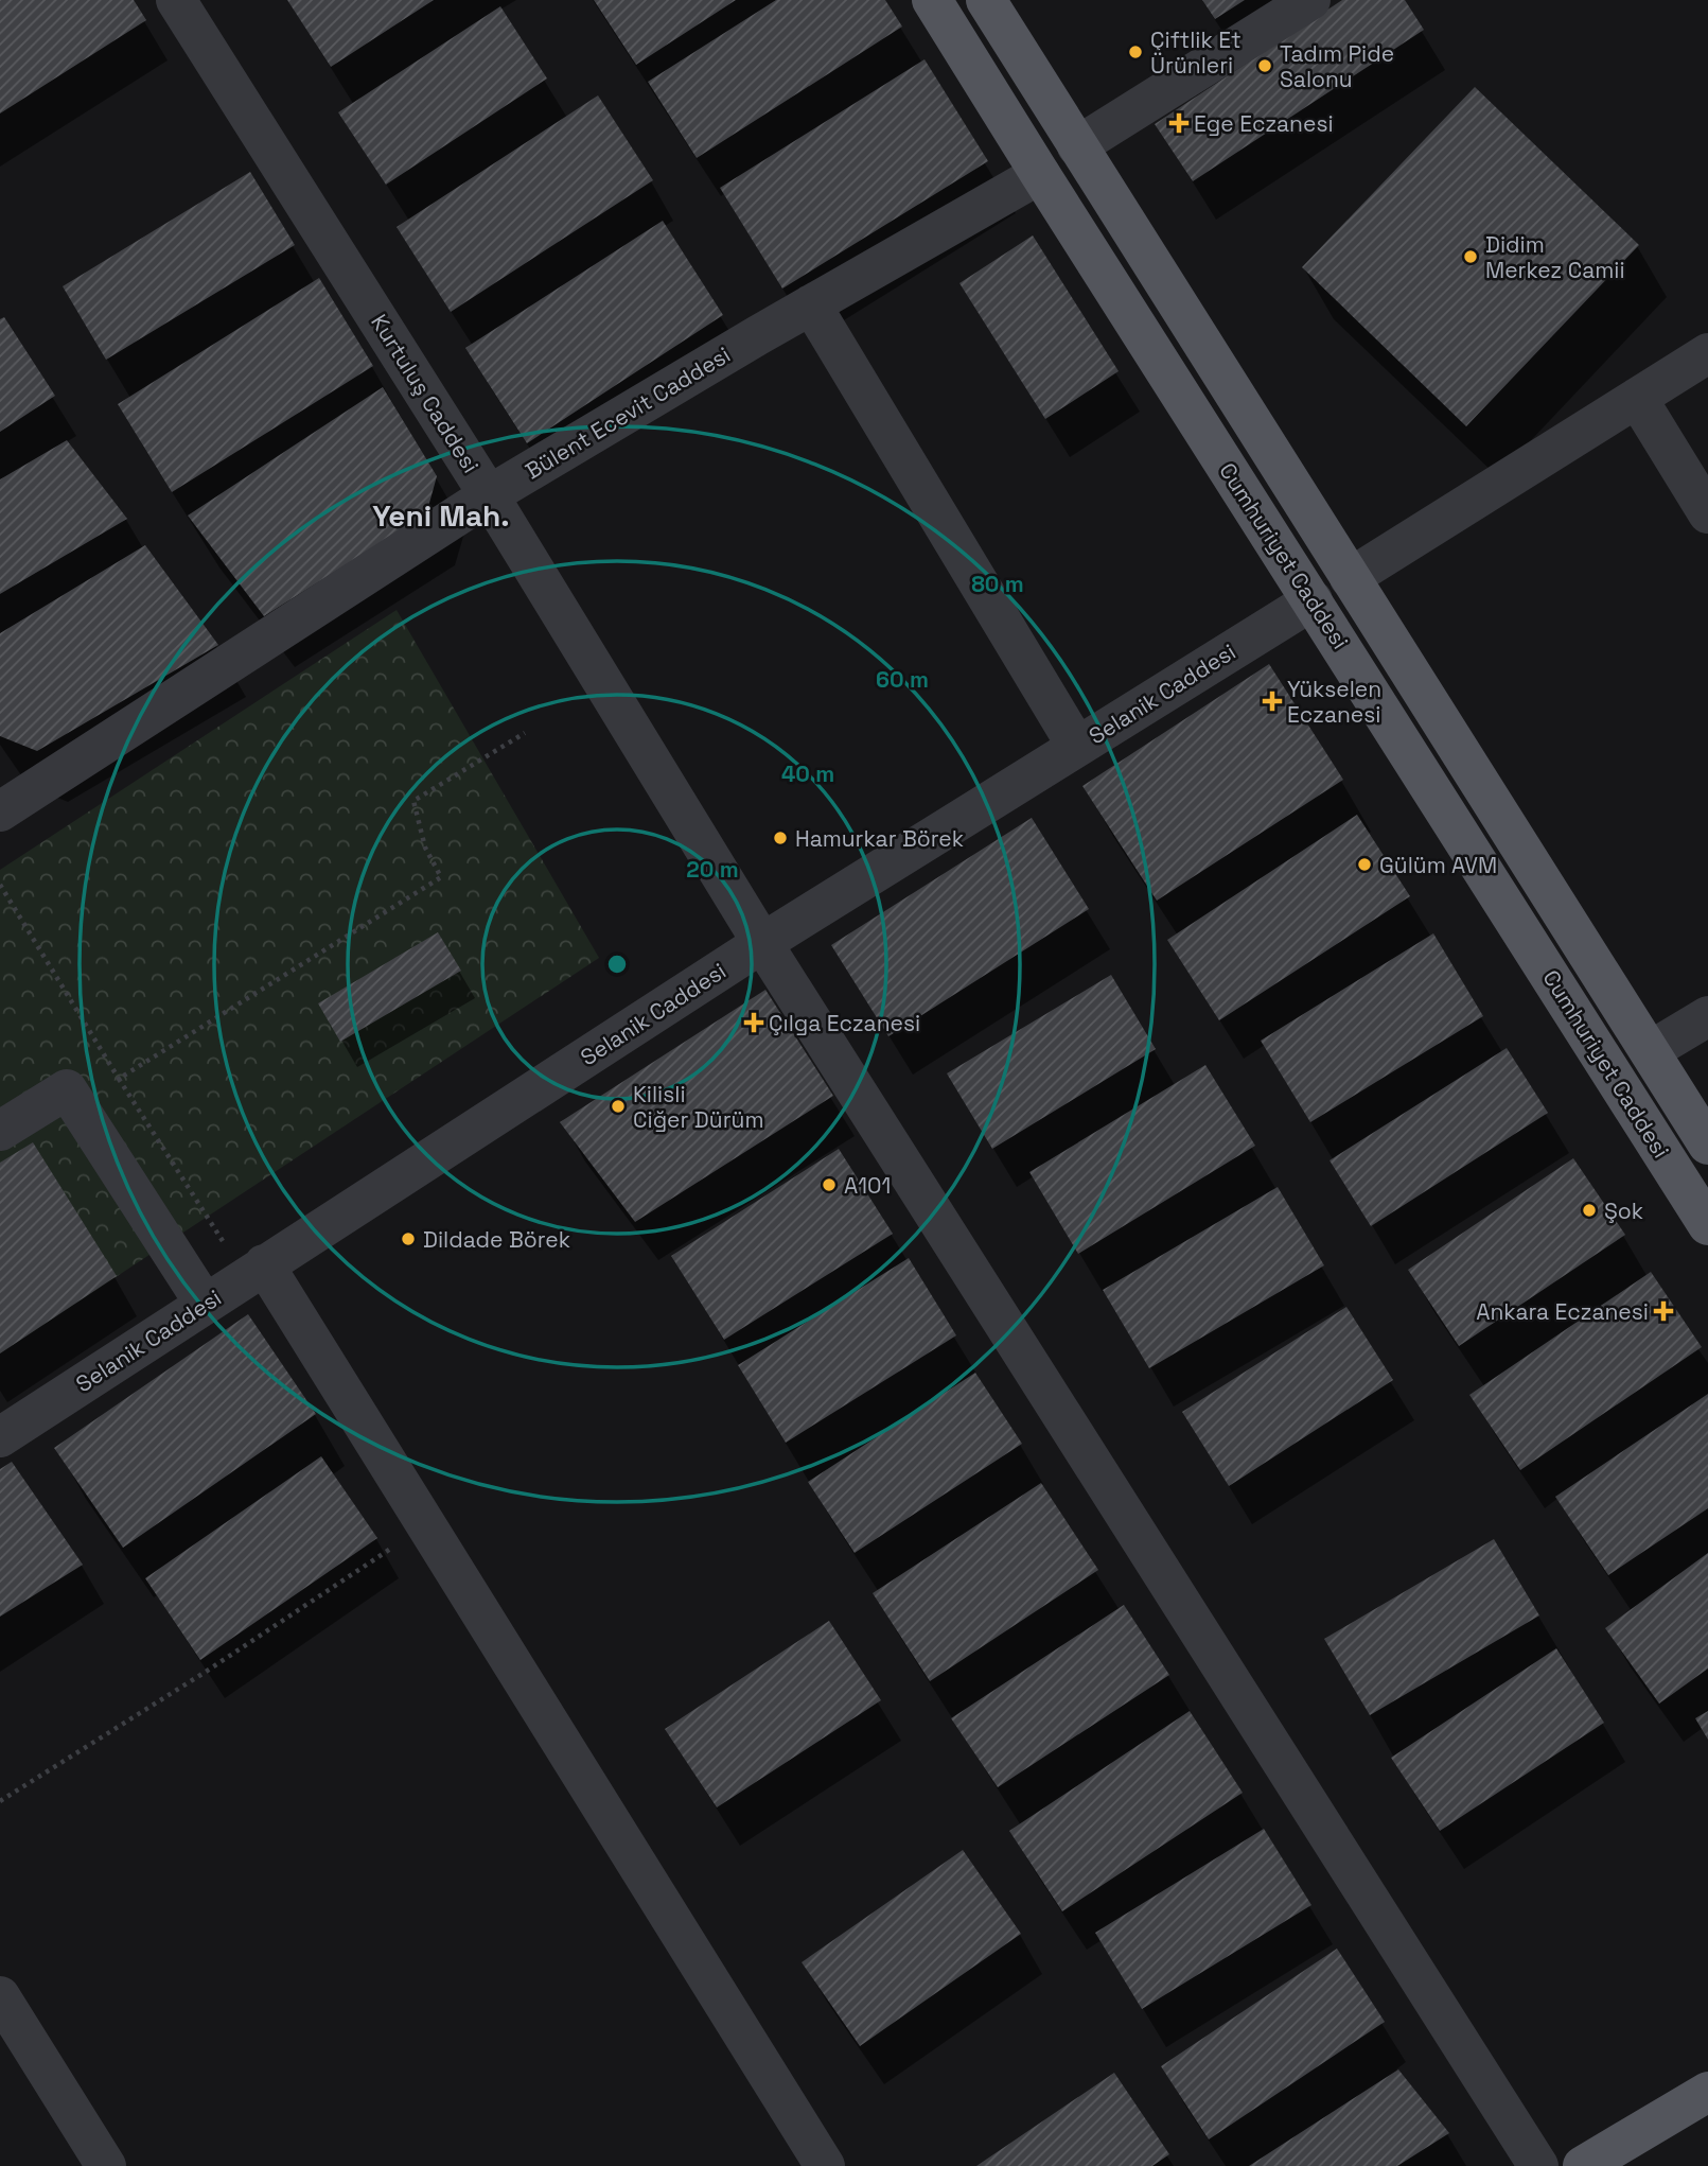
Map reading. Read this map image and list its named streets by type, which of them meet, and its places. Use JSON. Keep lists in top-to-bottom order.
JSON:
{
  "streets": {
    "main road": ["Cumhuriyet Caddesi"],
    "street": ["Kurtuluş Caddesi", "Bülent Ecevit Caddesi", "Selanik Caddesi"]
  },
  "crossings": [
    ["Kurtuluş Caddesi", "Bülent Ecevit Caddesi"],
    ["Kurtuluş Caddesi", "Selanik Caddesi"],
    ["Bülent Ecevit Caddesi", "Cumhuriyet Caddesi"],
    ["Cumhuriyet Caddesi", "Selanik Caddesi"]
  ],
  "districts": ["Yeni Mah."],
  "places": {
    "other": [
      "Çiftlik Et Ürünleri",
      "Tadım Pide Salonu",
      "Didim Merkez Camii",
      "Hamurkar Börek",
      "Gülüm AVM",
      "Kilisli Ciğer Dürüm",
      "A101",
      "Şok",
      "Dildade Börek"
    ],
    "health": [
      "Ege Eczanesi",
      "Yükselen Eczanesi",
      "Çılga Eczanesi",
      "Ankara Eczanesi"
    ]
  },
  "rings": [
    "80 m",
    "60 m",
    "40 m",
    "20 m"
  ]
}
